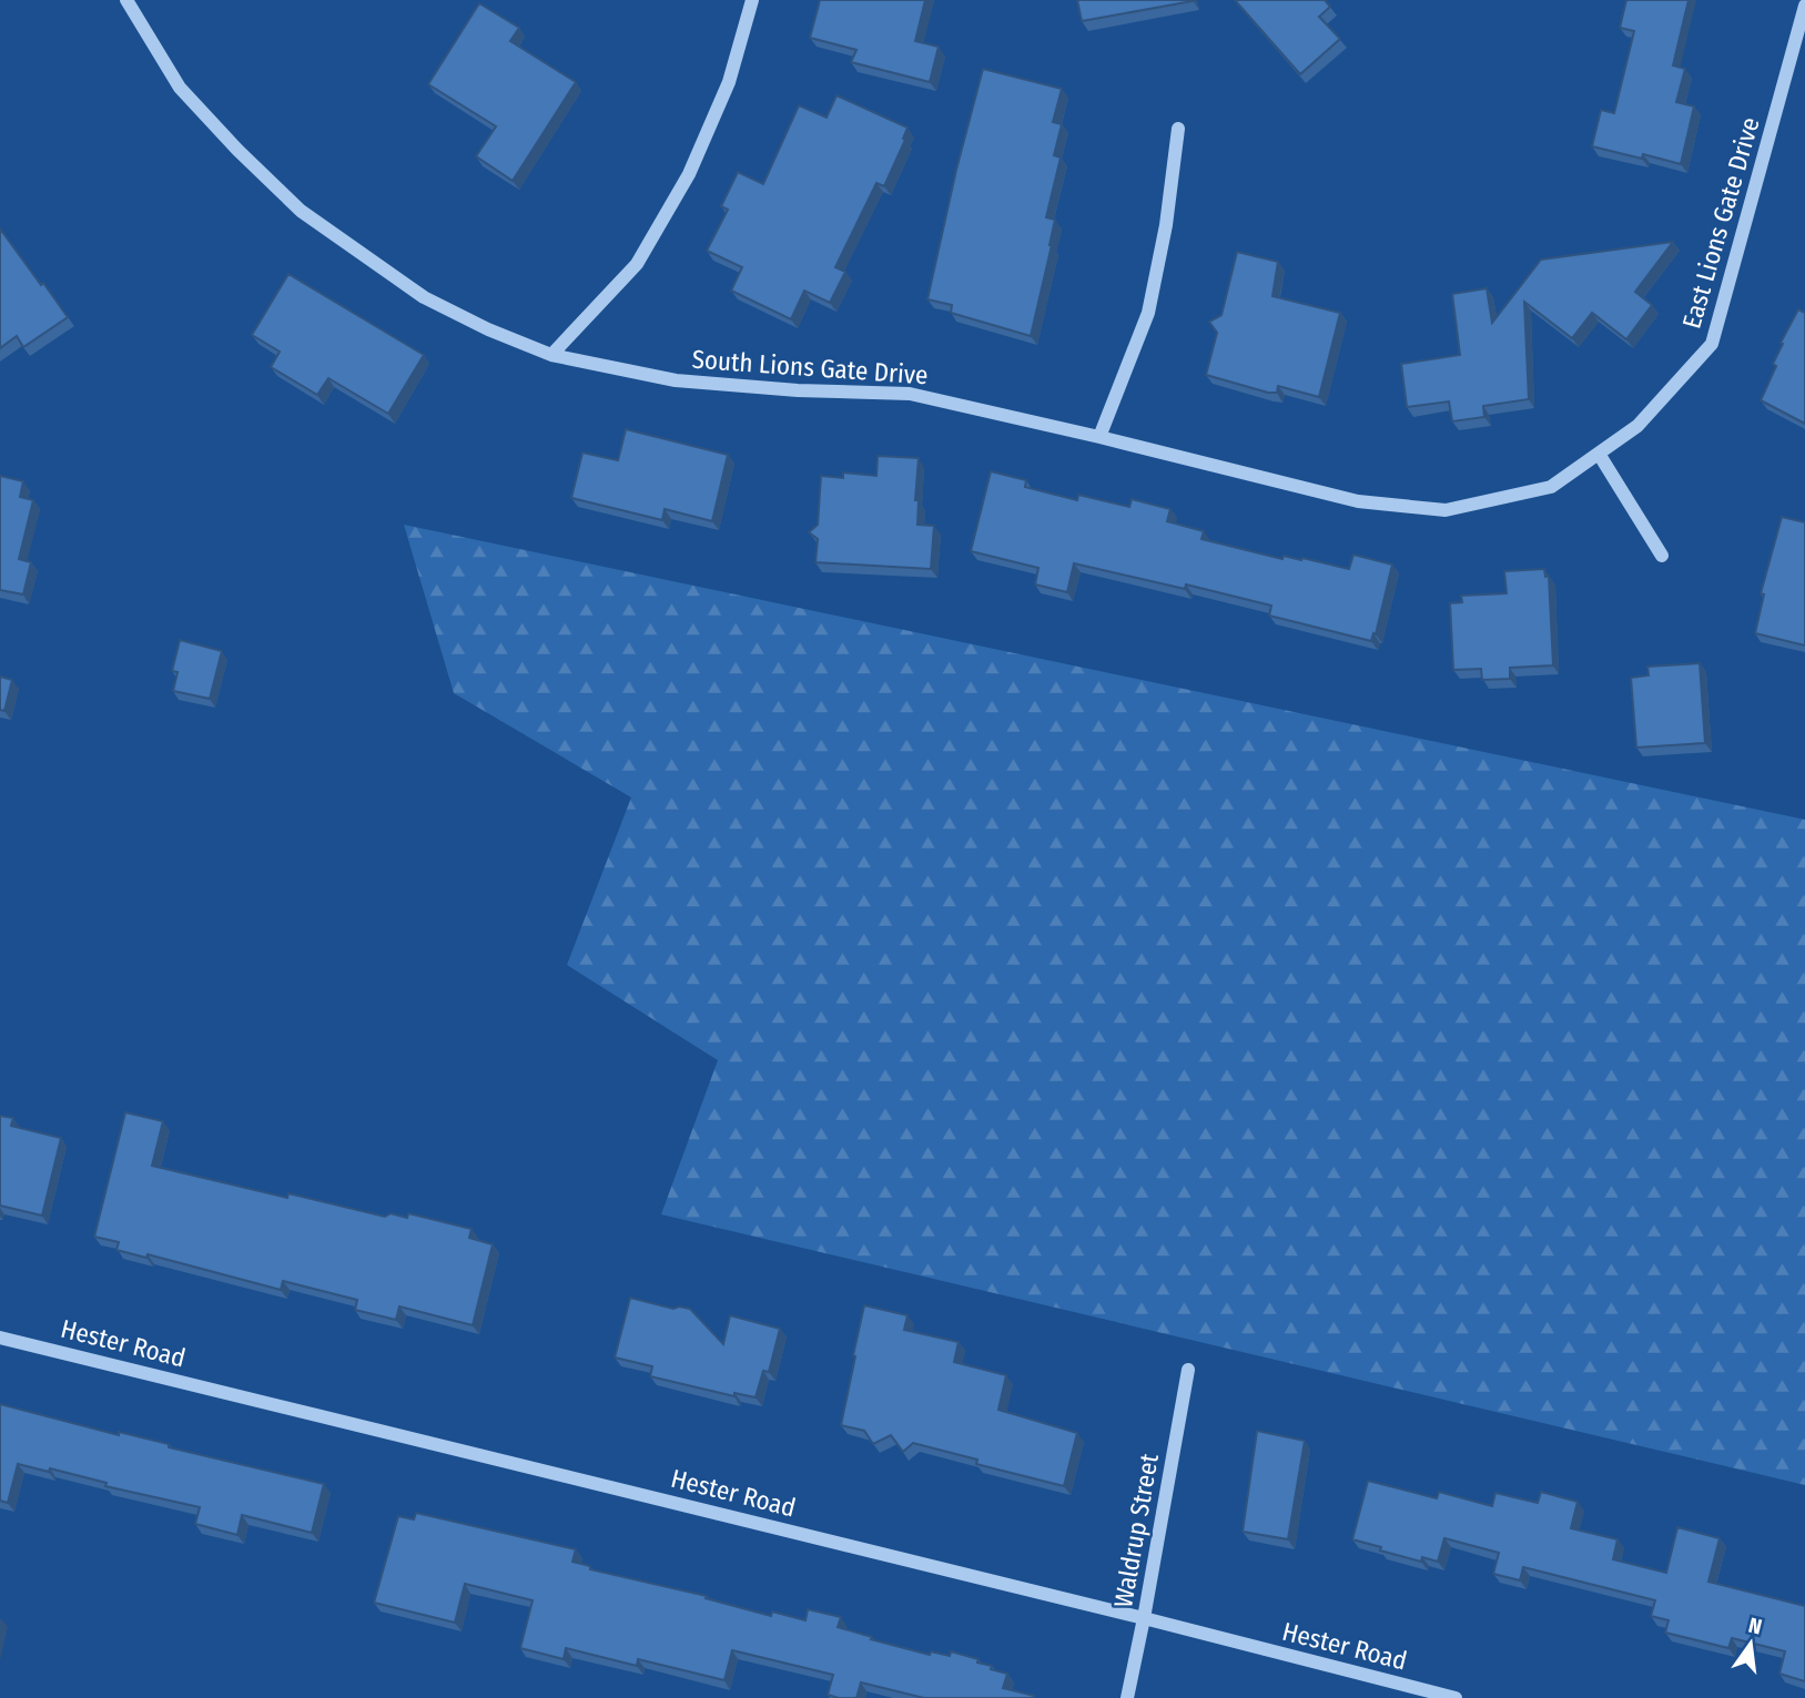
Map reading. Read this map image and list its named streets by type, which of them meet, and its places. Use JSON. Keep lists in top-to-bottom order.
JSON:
{
  "streets": {
    "street": [
      "East Lions Gate Drive",
      "South Lions Gate Drive",
      "Hester Road",
      "Waldrup Street"
    ]
  },
  "crossings": [
    ["East Lions Gate Drive", "South Lions Gate Drive"],
    ["Hester Road", "Waldrup Street"]
  ],
  "north": "top"
}
